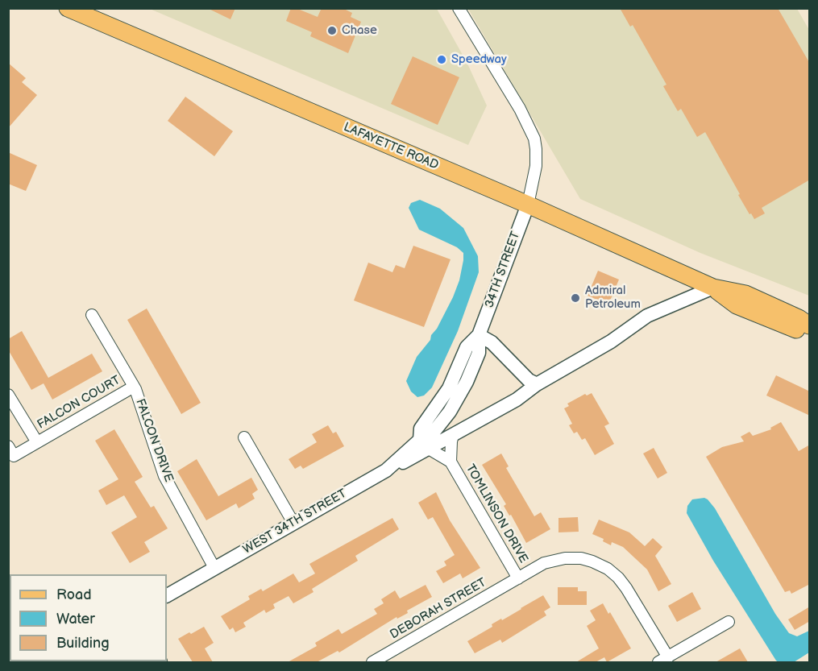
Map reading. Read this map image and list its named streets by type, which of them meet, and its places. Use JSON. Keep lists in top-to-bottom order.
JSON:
{
  "streets": {
    "main road": ["LAFAYETTE ROAD"],
    "street": [
      "34TH STREET",
      "FALCON COURT",
      "FALCON DRIVE",
      "TOMLINSON DRIVE",
      "WEST 34TH STREET",
      "DEBORAH STREET"
    ]
  },
  "crossings": [
    ["LAFAYETTE ROAD", "34TH STREET"],
    ["34TH STREET", "WEST 34TH STREET"],
    ["FALCON COURT", "FALCON DRIVE"],
    ["FALCON DRIVE", "WEST 34TH STREET"],
    ["TOMLINSON DRIVE", "WEST 34TH STREET"],
    ["TOMLINSON DRIVE", "DEBORAH STREET"]
  ],
  "places": ["Chase", "Speedway", "Admiral Petroleum"],
  "legend": ["Road", "Water", "Building"]
}
